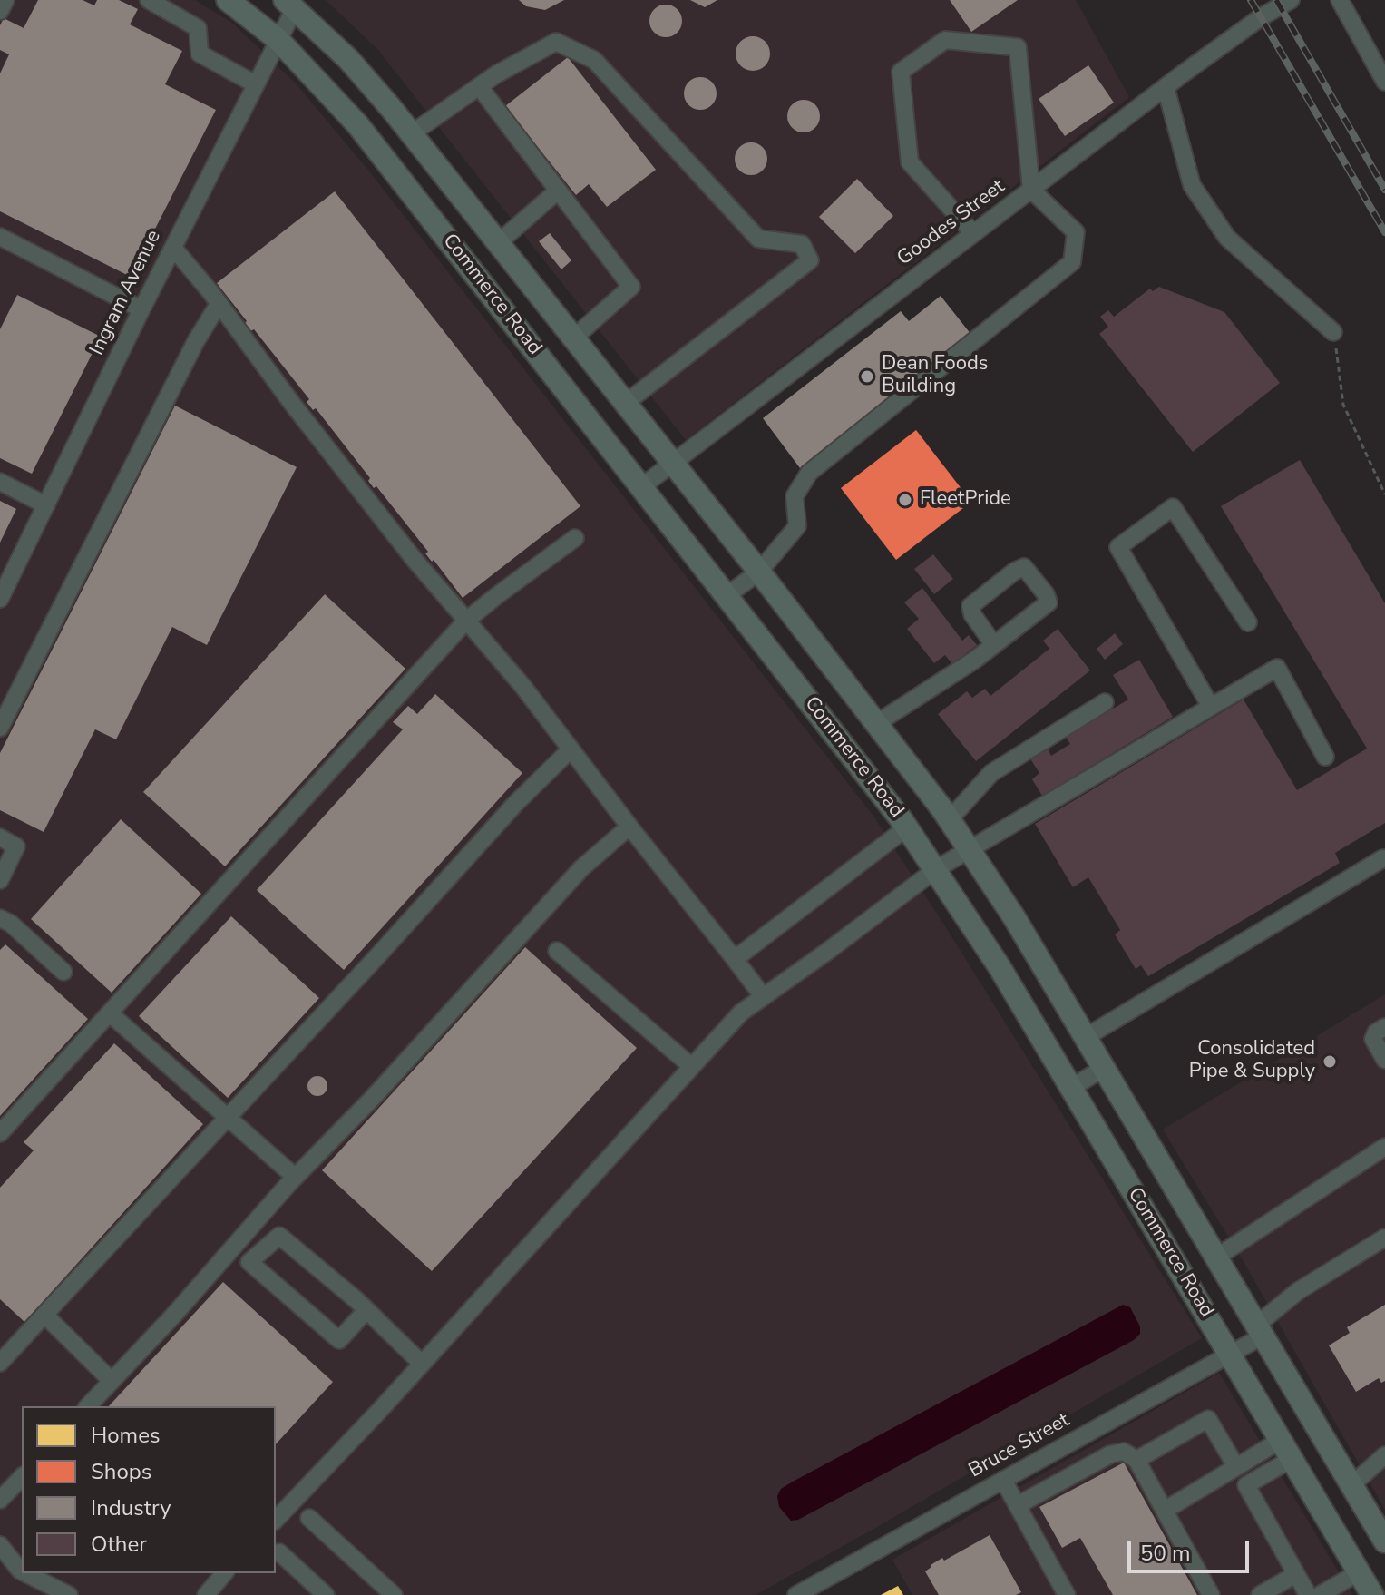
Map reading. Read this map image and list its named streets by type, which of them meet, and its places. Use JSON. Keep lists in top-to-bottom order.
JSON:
{
  "streets": {
    "main road": ["Commerce Road"],
    "street": ["Goodes Street", "Ingram Avenue", "Bruce Street"]
  },
  "crossings": [
    ["Goodes Street", "Commerce Road"],
    ["Ingram Avenue", "Commerce Road"],
    ["Commerce Road", "Bruce Street"]
  ],
  "places": ["Dean Foods Building", "FleetPride", "Consolidated Pipe & Supply"],
  "legend": [
    "Homes",
    "Shops",
    "Industry",
    "Other"
  ],
  "scale_bar": "50 m"
}
